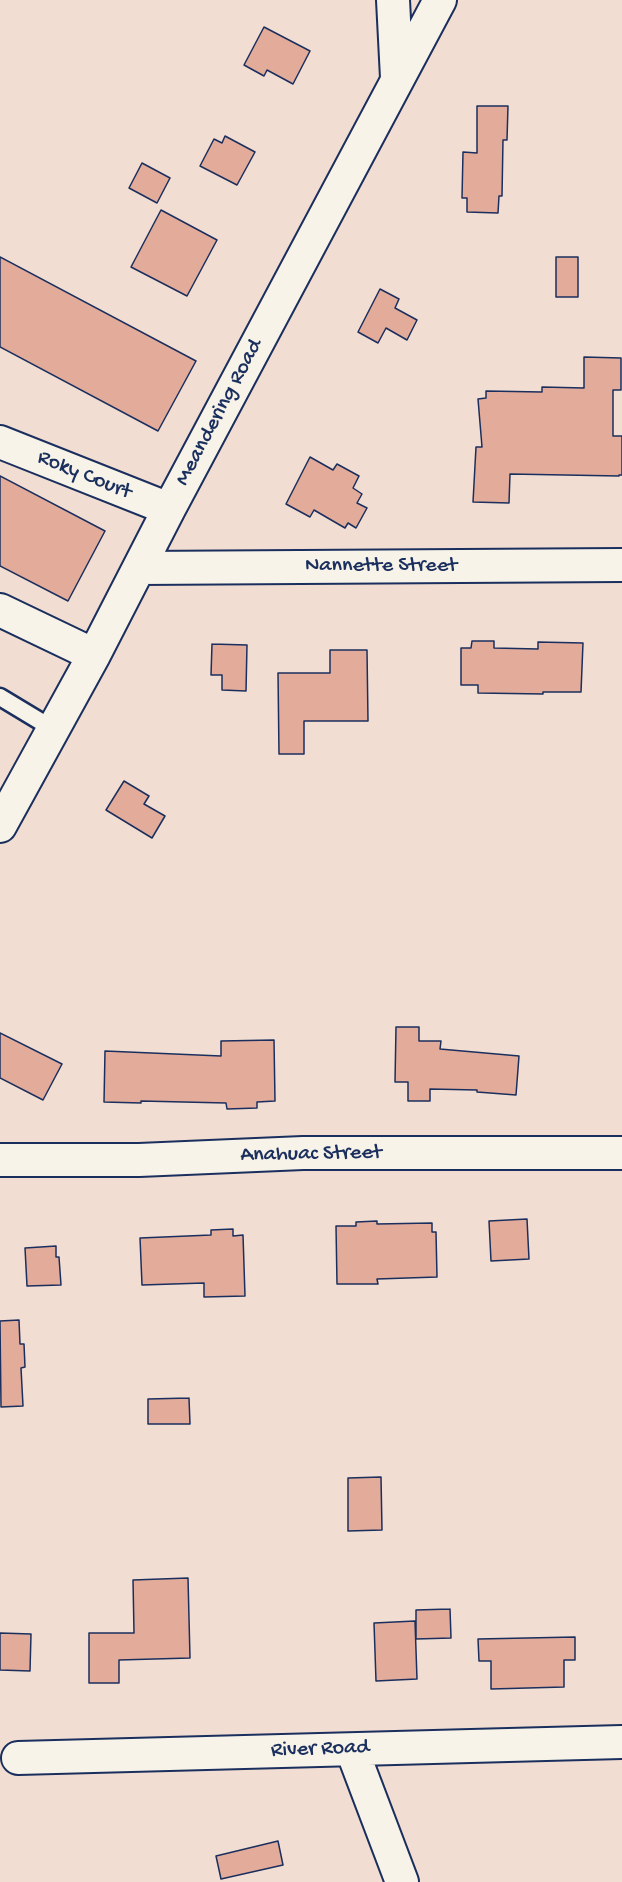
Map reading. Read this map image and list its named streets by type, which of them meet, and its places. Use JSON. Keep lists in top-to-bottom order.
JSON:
{
  "streets": {
    "street": [
      "Meandering Road",
      "Roky Court",
      "Nannette Street",
      "Anahuac Street",
      "River Road"
    ]
  },
  "crossings": [
    ["Meandering Road", "Roky Court"],
    ["Meandering Road", "Nannette Street"]
  ]
}
